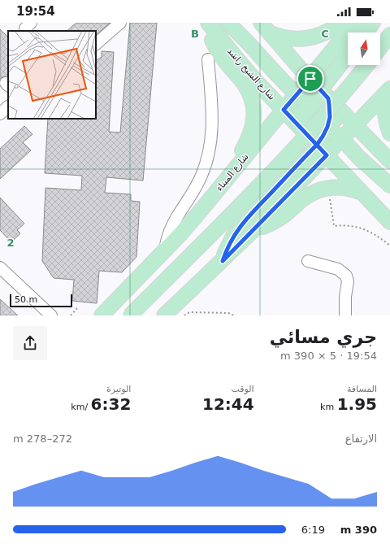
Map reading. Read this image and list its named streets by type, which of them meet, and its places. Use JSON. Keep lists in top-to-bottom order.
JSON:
{
  "streets": {
    "main road": ["شارع الشيخ راشد", "شارع الميناء"]
  },
  "crossings": [
    ["شارع الشيخ راشد", "شارع الميناء"]
  ],
  "scale_bar": "50 m",
  "north": "top",
  "page": {
    "status": "19:54",
    "scale": "50 m",
    "heading": ["جري مسائي", "19:54 · 5 × 390 m"],
    "stats": [
      ["المسافة", "1.95 km"],
      ["الوقت", "12:44"],
      ["الوتيرة", "6:32 /km"]
    ],
    "chart": ["الارتفاع", "272–278 m"],
    "list": [
      {
        "name": "390 m",
        "note": "6:19"
      }
    ]
  },
  "grid": {
    "columns": ["B", "C"],
    "rows": ["2"]
  }
}
